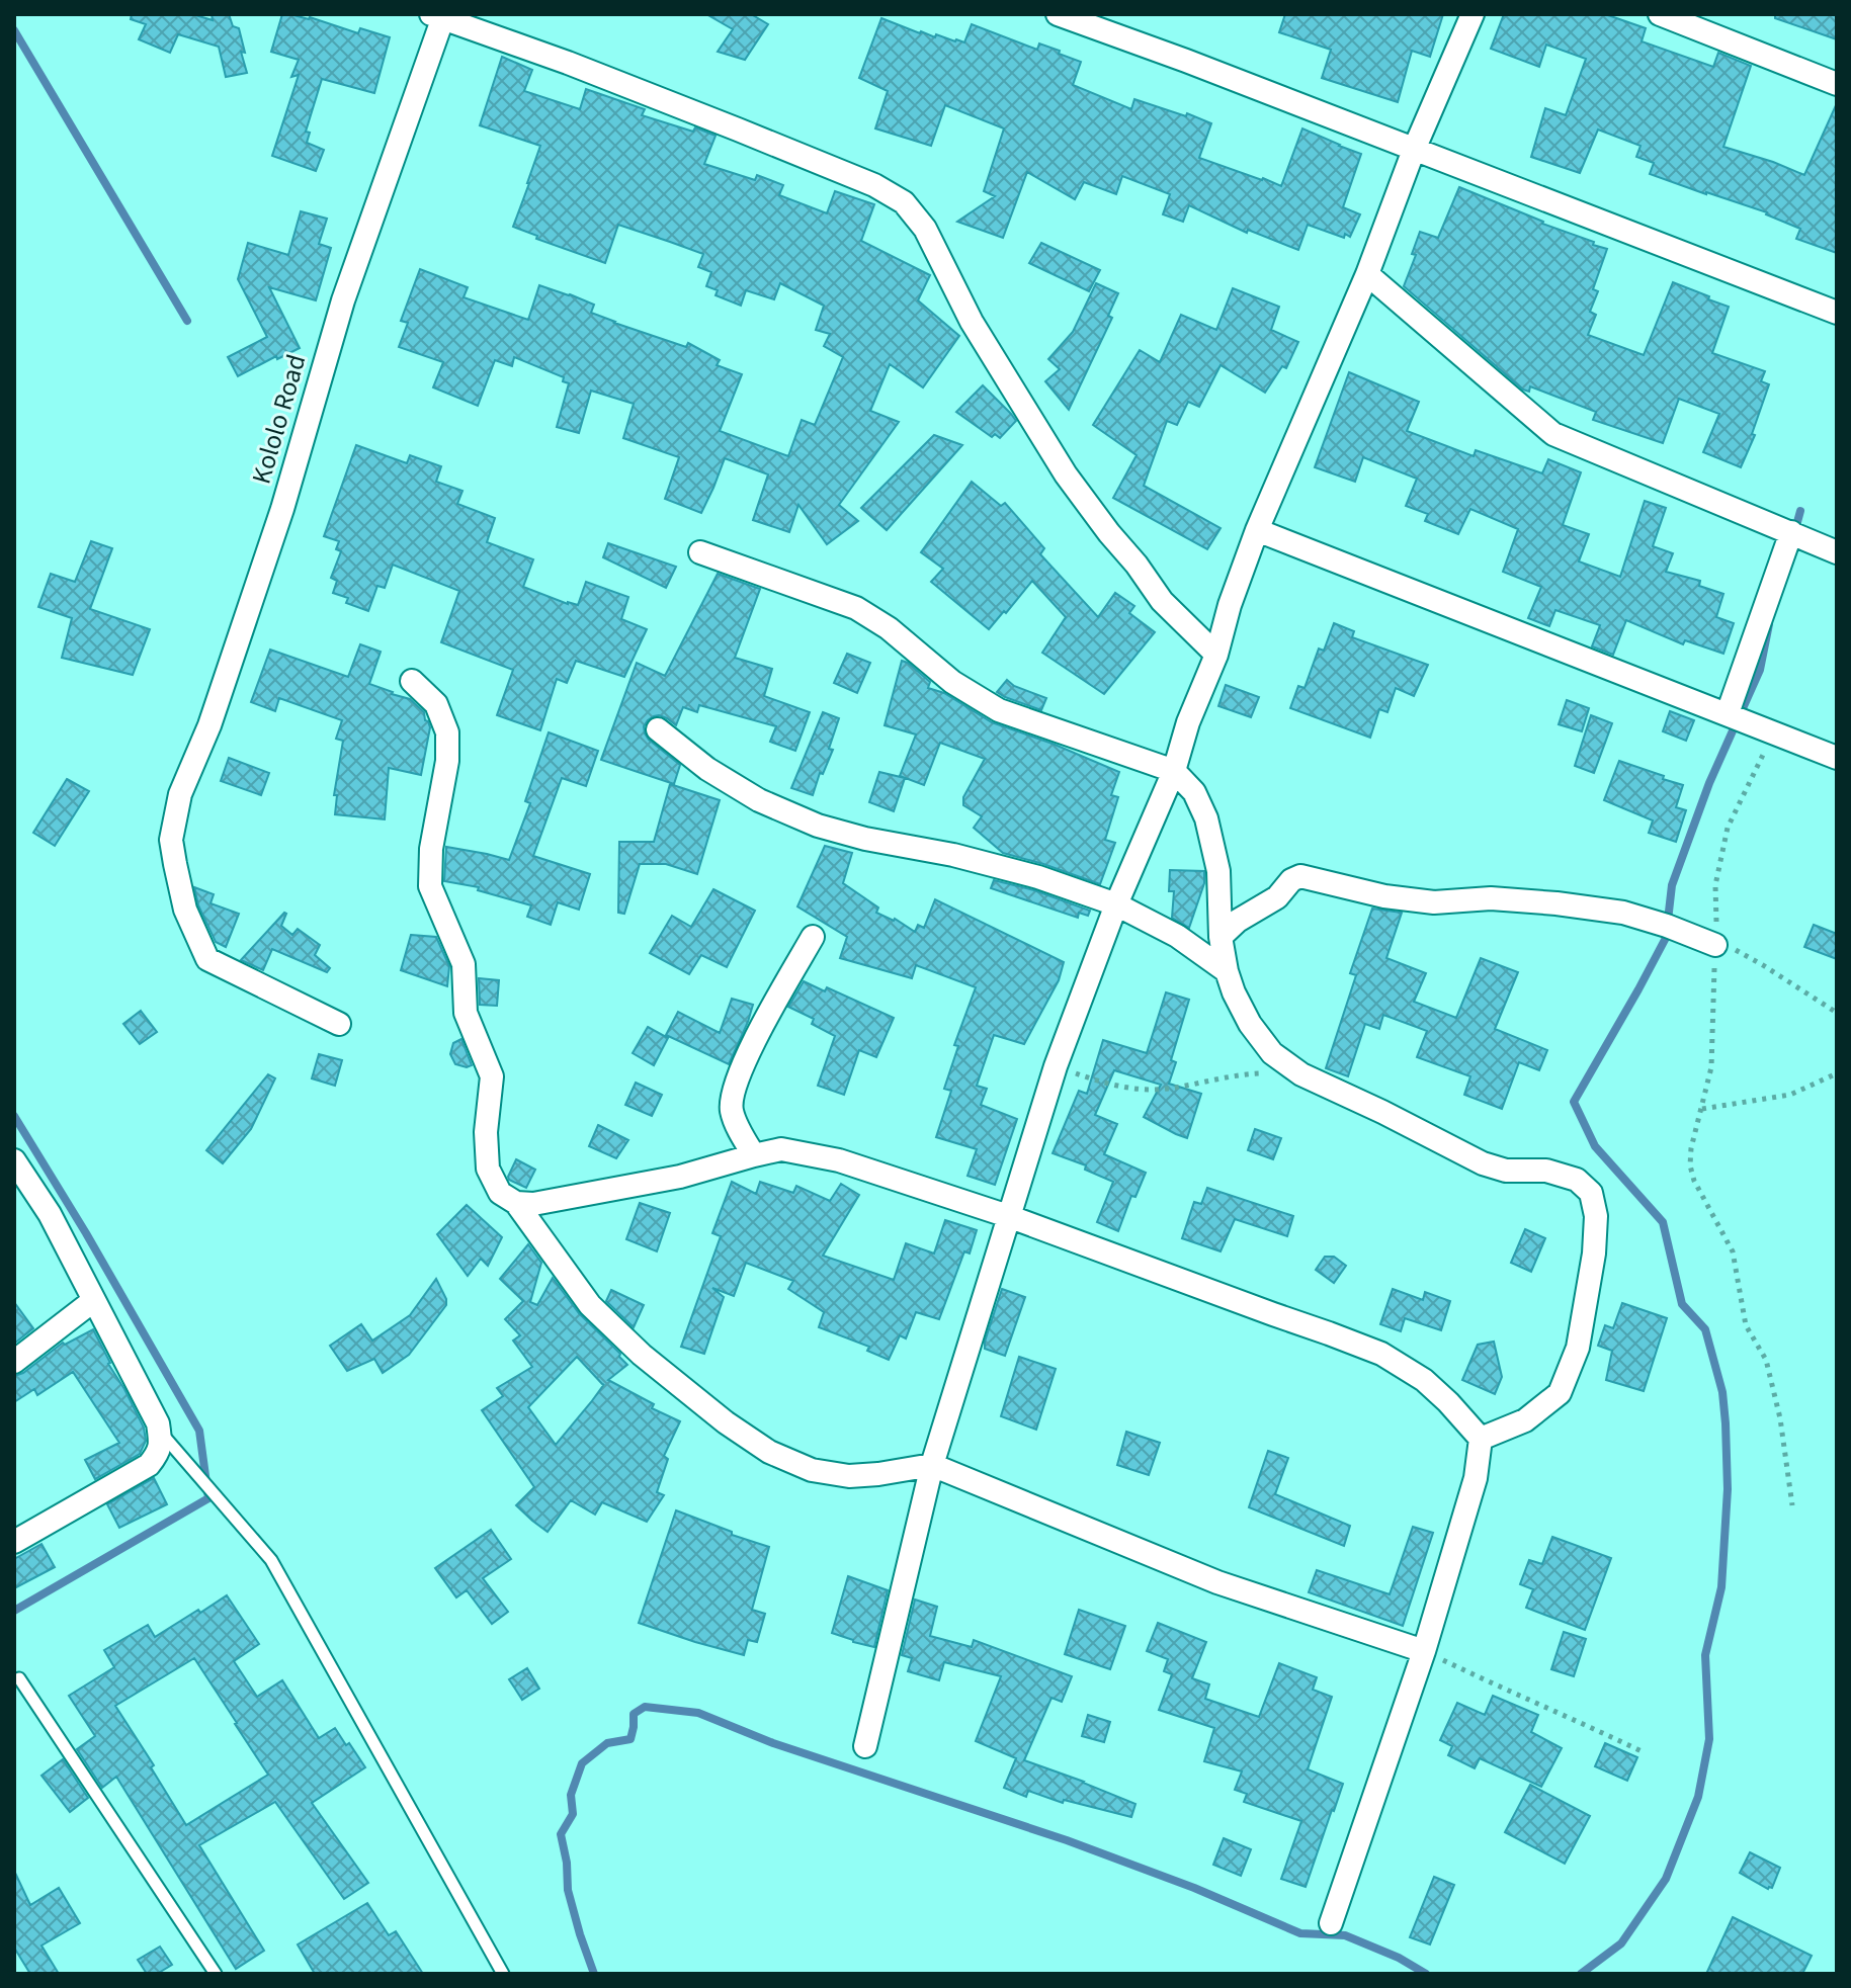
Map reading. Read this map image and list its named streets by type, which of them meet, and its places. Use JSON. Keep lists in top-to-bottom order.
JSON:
{
  "streets": {
    "street": ["Kololo Road"]
  }
}
